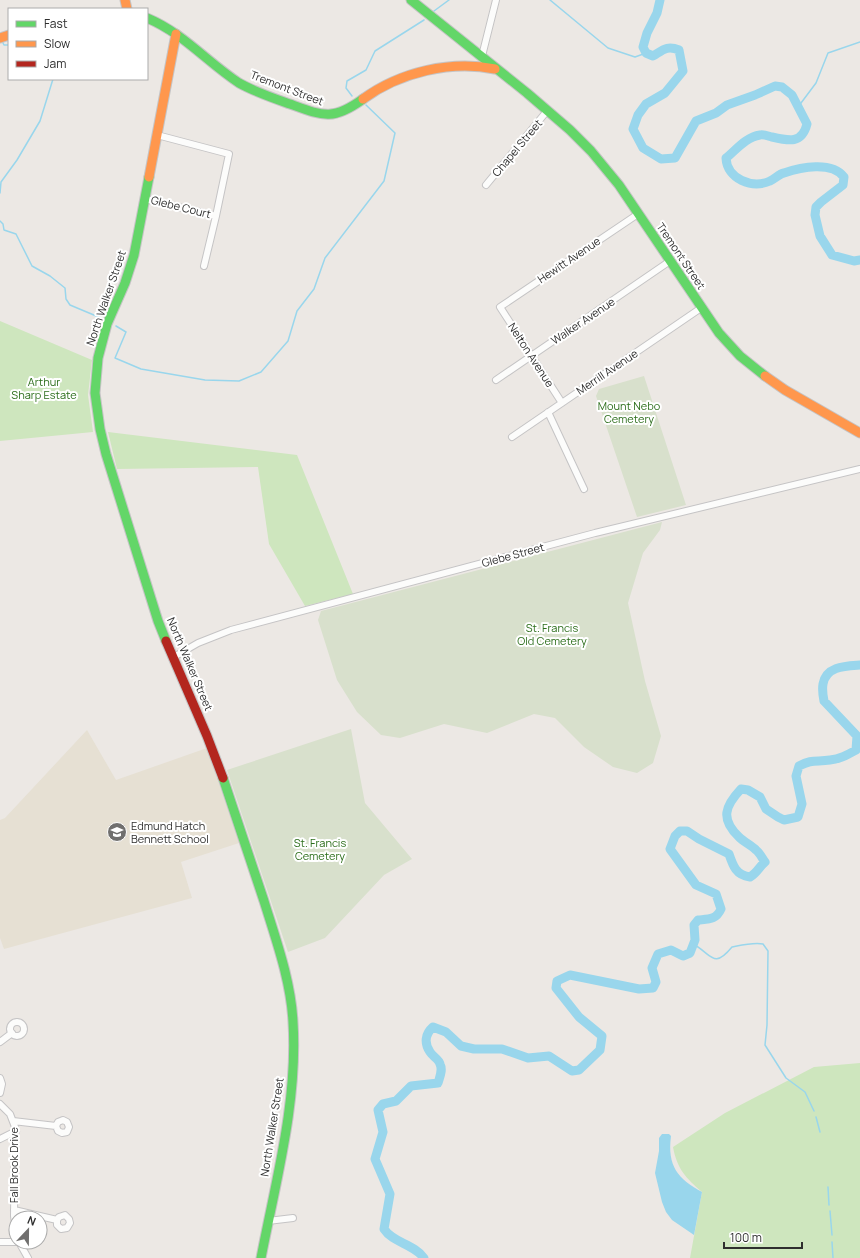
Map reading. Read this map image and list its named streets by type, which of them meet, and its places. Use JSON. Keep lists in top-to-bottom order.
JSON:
{
  "streets": {
    "main road": ["Tremont Street", "North Walker Street"],
    "street": [
      "Chapel Street",
      "Glebe Court",
      "Hewitt Avenue",
      "Walker Avenue",
      "Nelton Avenue",
      "Merrill Avenue",
      "Glebe Street",
      "Fall Brook Drive"
    ]
  },
  "crossings": [
    ["Tremont Street", "Chapel Street"],
    ["Tremont Street", "Hewitt Avenue"],
    ["Tremont Street", "North Walker Street"],
    ["Tremont Street", "Walker Avenue"],
    ["Tremont Street", "Merrill Avenue"],
    ["Glebe Court", "North Walker Street"],
    ["Hewitt Avenue", "Nelton Avenue"],
    ["North Walker Street", "Glebe Street"],
    ["Walker Avenue", "Nelton Avenue"],
    ["Nelton Avenue", "Merrill Avenue"]
  ],
  "parks": [
    "Arthur Sharp Estate",
    "Mount Nebo Cemetery",
    "St. Francis Old Cemetery",
    "St. Francis Cemetery"
  ],
  "places": {
    "school or university": ["Edmund Hatch Bennett School"]
  },
  "legend": ["Fast", "Slow", "Jam"],
  "scale_bar": "100 m",
  "north": "top"
}
